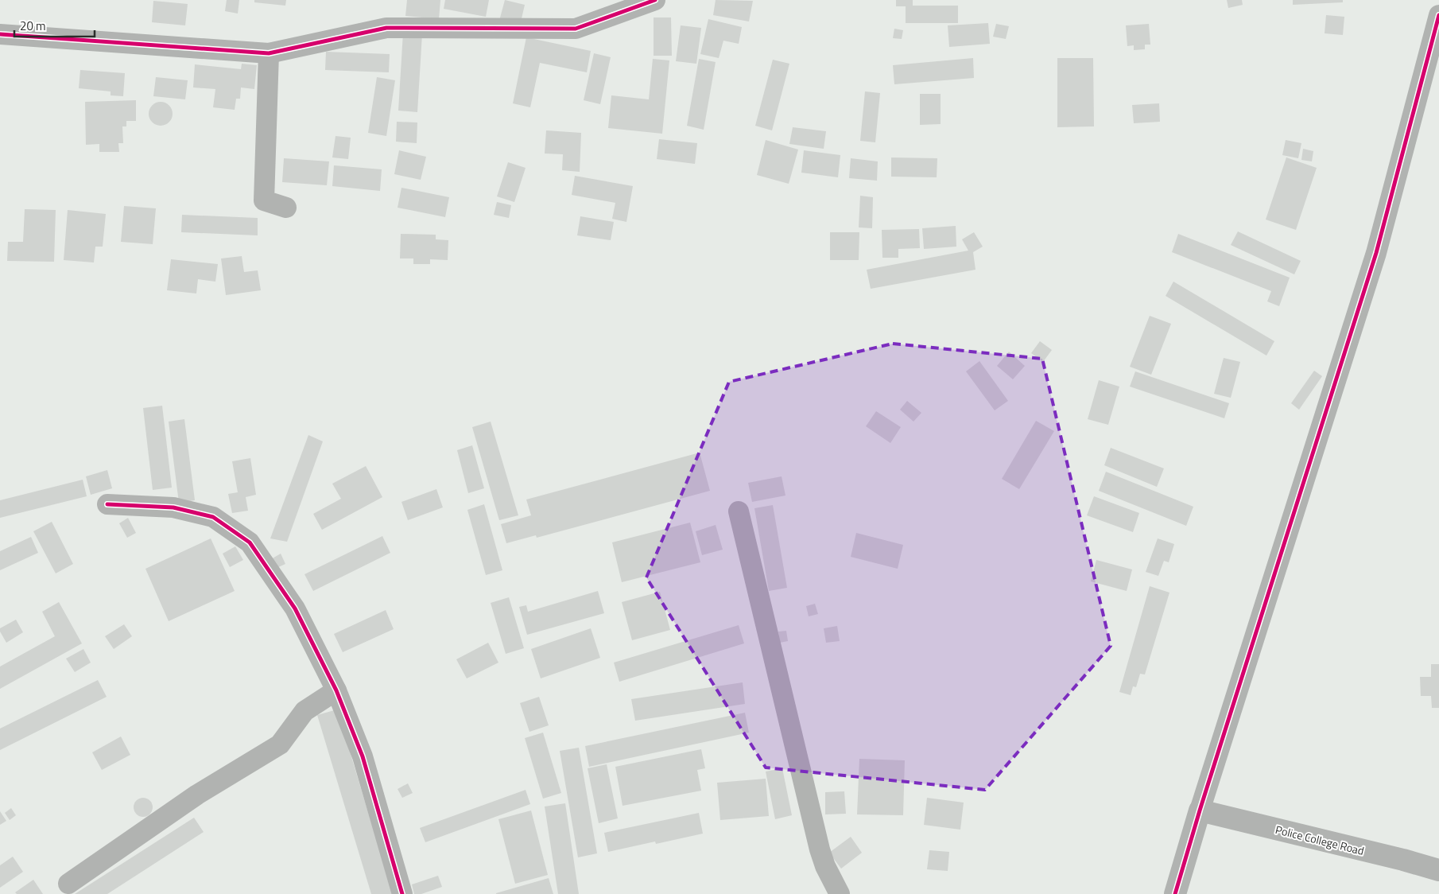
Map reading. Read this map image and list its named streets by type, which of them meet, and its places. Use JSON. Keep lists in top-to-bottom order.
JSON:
{
  "streets": {
    "street": ["Police College Road"]
  },
  "scale_bar": "20 m"
}
